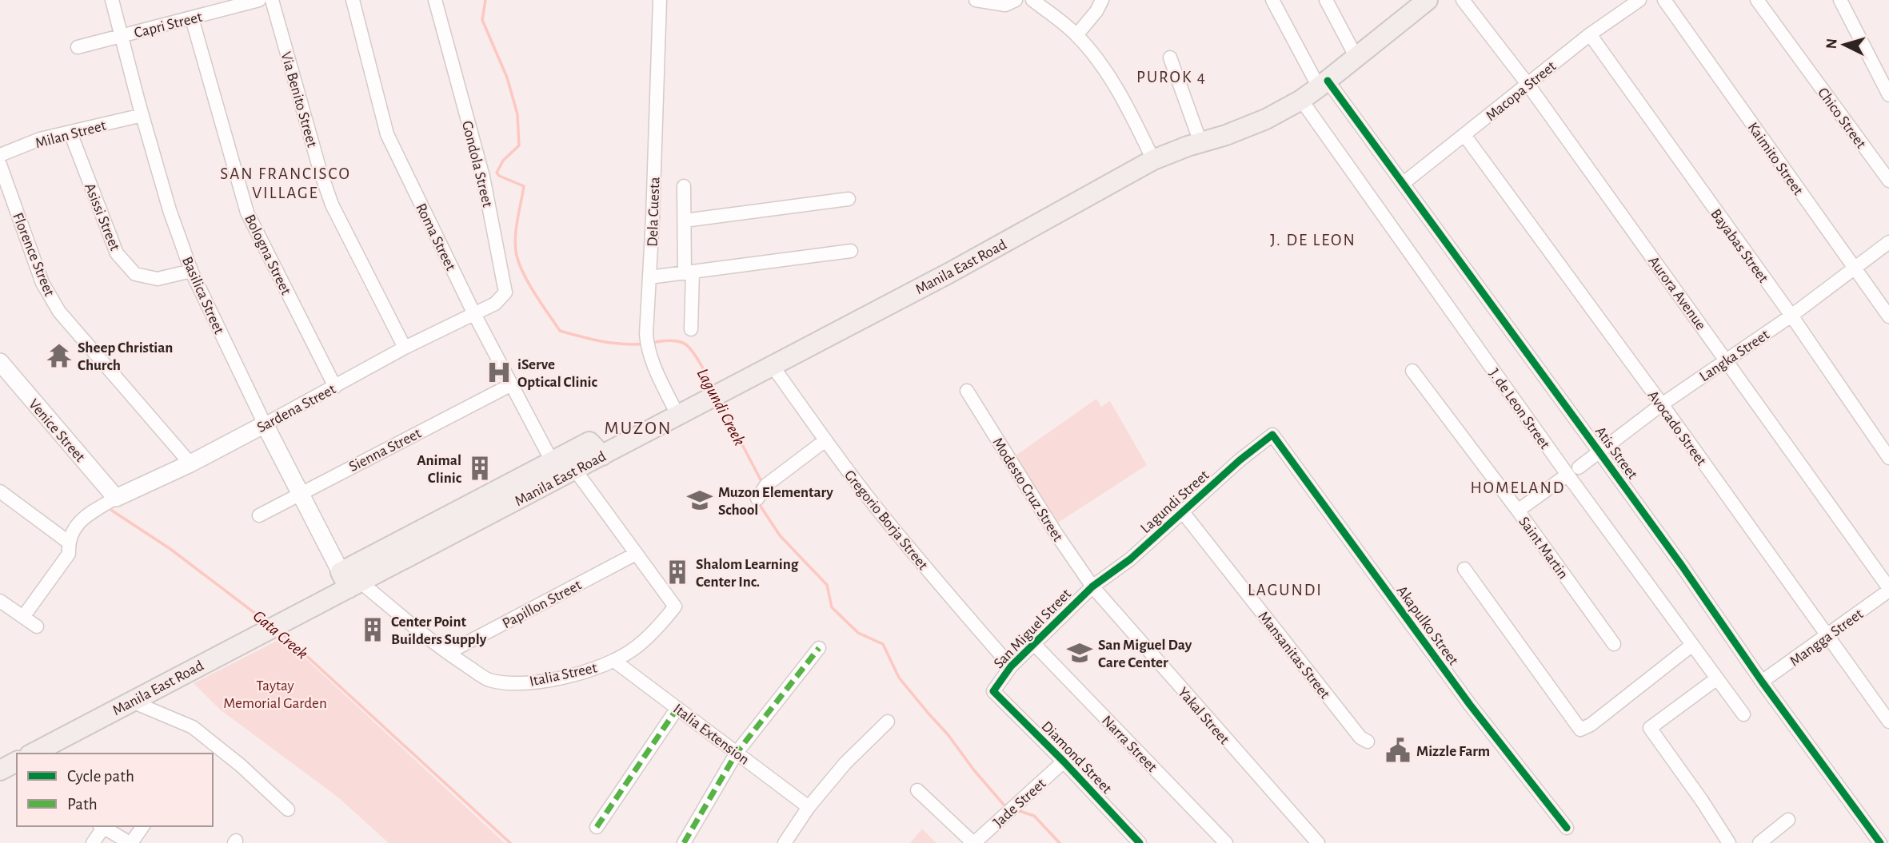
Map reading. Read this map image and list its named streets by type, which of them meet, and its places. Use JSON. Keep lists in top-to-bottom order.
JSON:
{
  "streets": {
    "main road": ["Manila East Road"],
    "street": [
      "Capri Street",
      "Macopa Street",
      "Via Benito Street",
      "Chico Street",
      "Milan Street",
      "Kaimito Street",
      "Gondola Street",
      "Dela Cuesta",
      "Asissi Street",
      "Roma Street",
      "Bayabas Street",
      "Florence Street",
      "Bologna Street",
      "Aurora Avenue",
      "Basilica Street",
      "Langka Street",
      "Sardena Street",
      "J. de Leon Street",
      "Avocado Street",
      "Venice Street",
      "Sienna Street",
      "Atis Street",
      "Modesto Cruz Street",
      "Lagundi Street",
      "Gregorio Borja Street",
      "Saint Martin",
      "Papillon Street",
      "Akapulko Street",
      "San Miguel Street",
      "Mangga Street",
      "Mansanitas Street",
      "Italia Street",
      "Yakal Street",
      "Italia Extension",
      "Narra Street",
      "Diamond Street",
      "Jade Street"
    ]
  },
  "crossings": [
    ["Capri Street", "Bologna Street"],
    ["Capri Street", "Basilica Street"],
    ["Macopa Street", "Bayabas Street"],
    ["Macopa Street", "Aurora Avenue"],
    ["Macopa Street", "Avocado Street"],
    ["Macopa Street", "Atis Street"],
    ["Via Benito Street", "Sardena Street"],
    ["Milan Street", "Asissi Street"],
    ["Milan Street", "Basilica Street"],
    ["Kaimito Street", "Langka Street"],
    ["Gondola Street", "Roma Street"],
    ["Gondola Street", "Sardena Street"],
    ["Dela Cuesta", "Manila East Road"],
    ["Asissi Street", "Basilica Street"],
    ["Roma Street", "Manila East Road"],
    ["Roma Street", "Sardena Street"],
    ["Roma Street", "Sienna Street"],
    ["Roma Street", "Italia Street"],
    ["Bayabas Street", "Langka Street"],
    ["Florence Street", "Sardena Street"],
    ["Bologna Street", "Sardena Street"],
    ["Manila East Road", "Basilica Street"],
    ["Manila East Road", "J. de Leon Street"],
    ["Manila East Road", "Atis Street"],
    ["Manila East Road", "Gregorio Borja Street"],
    ["Manila East Road", "Italia Street"],
    ["Aurora Avenue", "Langka Street"],
    ["Aurora Avenue", "Mangga Street"],
    ["Basilica Street", "Sardena Street"],
    ["Basilica Street", "Sienna Street"],
    ["Basilica Street", "Italia Street"],
    ["Langka Street", "J. de Leon Street"],
    ["Langka Street", "Avocado Street"],
    ["Langka Street", "Atis Street"],
    ["Langka Street", "Saint Martin"],
    ["Sardena Street", "Venice Street"],
    ["Avocado Street", "Mangga Street"],
    ["Atis Street", "Mangga Street"],
    ["Modesto Cruz Street", "Lagundi Street"],
    ["Modesto Cruz Street", "San Miguel Street"],
    ["Modesto Cruz Street", "Yakal Street"],
    ["Lagundi Street", "Akapulko Street"],
    ["Lagundi Street", "San Miguel Street"],
    ["Lagundi Street", "Mansanitas Street"],
    ["Lagundi Street", "Yakal Street"],
    ["Gregorio Borja Street", "San Miguel Street"],
    ["Papillon Street", "Italia Street"],
    ["San Miguel Street", "Yakal Street"],
    ["San Miguel Street", "Narra Street"],
    ["San Miguel Street", "Diamond Street"],
    ["Italia Street", "Italia Extension"],
    ["Diamond Street", "Jade Street"]
  ],
  "districts": [
    "PUROK 4",
    "SAN FRANCISCO VILLAGE",
    "J. DE LEON",
    "MUZON",
    "HOMELAND",
    "LAGUNDI"
  ],
  "water": ["Lagundi Creek", "Gata Creek"],
  "parks": ["Taytay Memorial Garden"],
  "places": {
    "temple": ["Sheep Christian Church"],
    "hospital": ["iServe Optical Clinic"],
    "building": ["Animal Clinic", "Shalom Learning Center Inc.", "Center Point Builders Supply"],
    "school or university": ["Muzon Elementary School", "San Miguel Day Care Center"],
    "public building": ["Mizzle Farm"]
  },
  "legend": ["Cycle path", "Path"],
  "north": "left"
}
